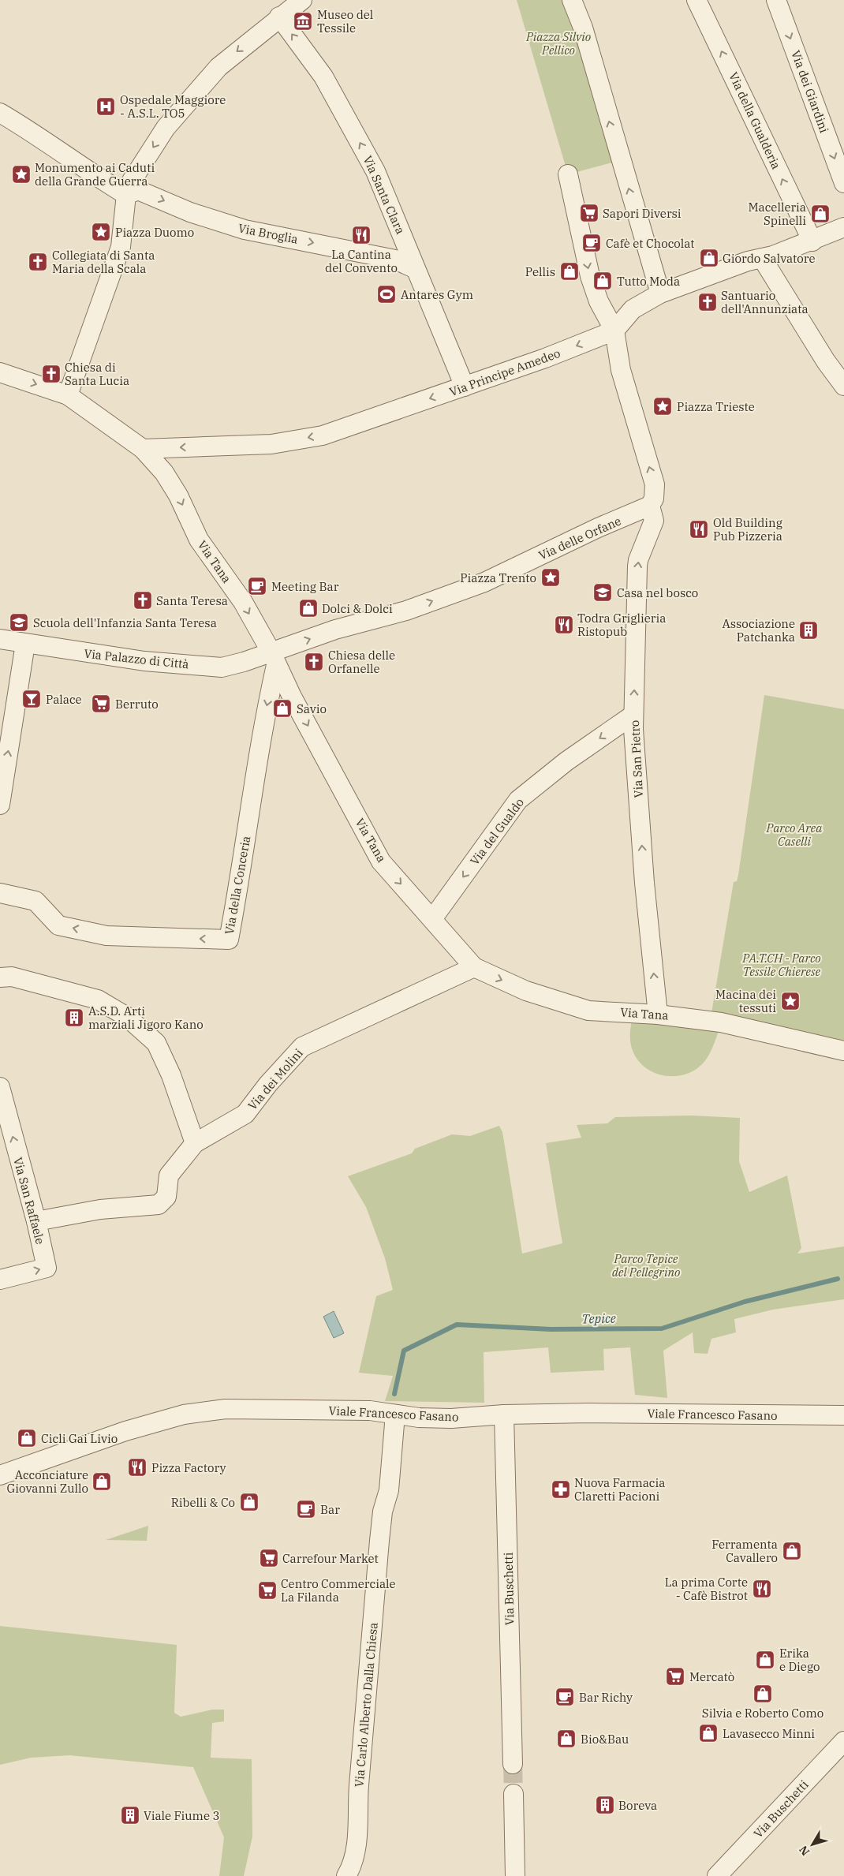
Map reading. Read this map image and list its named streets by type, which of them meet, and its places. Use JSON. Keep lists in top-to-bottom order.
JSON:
{
  "streets": {
    "street": [
      "Via dei Giardini",
      "Via della Gualderia",
      "Via Santa Clara",
      "Via Broglia",
      "Via Principe Amedeo",
      "Via delle Orfane",
      "Via Tana",
      "Via Palazzo di Città",
      "Via San Pietro",
      "Via del Gualdo",
      "Via della Conceria",
      "Via dei Molini",
      "Via San Raffaele",
      "Viale Francesco Fasano",
      "Via Buschetti",
      "Via Carlo Alberto Dalla Chiesa"
    ]
  },
  "crossings": [
    ["Via della Gualderia", "Via Principe Amedeo"],
    ["Via Santa Clara", "Via Broglia"],
    ["Via Santa Clara", "Via Principe Amedeo"],
    ["Via Principe Amedeo", "Via Tana"],
    ["Via delle Orfane", "Via Tana"],
    ["Via delle Orfane", "Via Palazzo di Città"],
    ["Via delle Orfane", "Via San Pietro"],
    ["Via delle Orfane", "Via della Conceria"],
    ["Via Tana", "Via Palazzo di Città"],
    ["Via Tana", "Via San Pietro"],
    ["Via Tana", "Via del Gualdo"],
    ["Via Tana", "Via della Conceria"],
    ["Via Tana", "Via dei Molini"],
    ["Via Palazzo di Città", "Via della Conceria"],
    ["Via San Pietro", "Via del Gualdo"],
    ["Via dei Molini", "Via San Raffaele"],
    ["Viale Francesco Fasano", "Via Buschetti"],
    ["Viale Francesco Fasano", "Via Carlo Alberto Dalla Chiesa"]
  ],
  "one_way": [
    "Via dei Giardini",
    "Via Santa Clara",
    "Via Broglia",
    "Via Principe Amedeo",
    "Via delle Orfane",
    "Via Tana",
    "Via San Pietro",
    "Via del Gualdo",
    "Via San Raffaele"
  ],
  "water": ["Tepice"],
  "parks": [
    "Piazza Silvio Pellico",
    "Parco Area Caselli",
    "PA.T.CH - Parco Tessile Chierese",
    "Parco Tepice del Pellegrino"
  ],
  "places": {
    "museum": ["Museo del Tessile"],
    "hospital": ["Ospedale Maggiore - A.S.L. TO5"],
    "place": [
      "Monumento ai Caduti della Grande Guerra",
      "Piazza Duomo",
      "Piazza Trieste",
      "Piazza Trento",
      "Macina dei tessuti"
    ],
    "supermarket": [
      "Sapori Diversi",
      "Berruto",
      "Carrefour Market",
      "Centro Commerciale La Filanda",
      "Mercatò"
    ],
    "shop": [
      "Macelleria Spinelli",
      "Giordo Salvatore",
      "Pellis",
      "Tutto Moda",
      "Dolci & Dolci",
      "Savio",
      "Cicli Gai Livio",
      "Acconciature Giovanni Zullo",
      "Ribelli & Co",
      "Ferramenta Cavallero",
      "Erika e Diego",
      "Silvia e Roberto Como",
      "Lavasecco Minni",
      "Bio&Bau"
    ],
    "restaurant": [
      "La Cantina del Convento",
      "Old Building Pub Pizzeria",
      "Todra Griglieria Ristopub",
      "Pizza Factory",
      "La prima Corte - Cafè Bistrot"
    ],
    "cafe": [
      "Cafè et Chocolat",
      "Meeting Bar",
      "Bar",
      "Bar Richy"
    ],
    "church": [
      "Collegiata di Santa Maria della Scala",
      "Santuario dell'Annunziata",
      "Chiesa di Santa Lucia",
      "Santa Teresa",
      "Chiesa delle Orfanelle"
    ],
    "sports": ["Antares Gym"],
    "school or university": ["Casa nel bosco", "Scuola dell'Infanzia Santa Teresa"],
    "building": [
      "Associazione Patchanka",
      "A.S.D. Arti marziali Jigoro Kano",
      "Boreva",
      "Viale Fiume 3"
    ],
    "bar": ["Palace"],
    "pharmacy": ["Nuova Farmacia Claretti Pacioni"]
  },
  "north": "bottom left"
}
